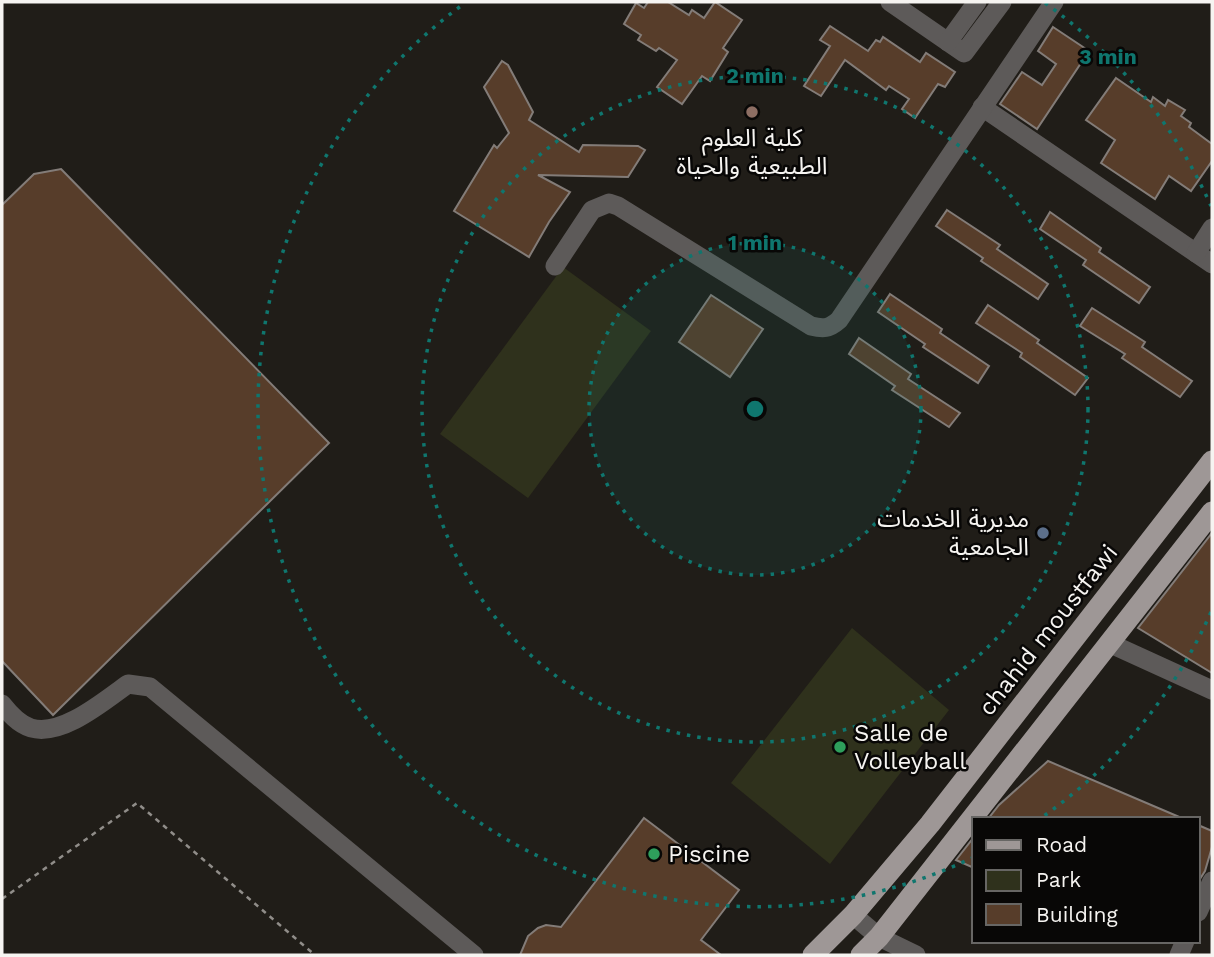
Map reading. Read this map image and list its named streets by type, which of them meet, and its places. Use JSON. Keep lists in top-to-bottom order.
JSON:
{
  "streets": {
    "main road": ["chahid moustfawi"]
  },
  "places": [
    "كلية العلوم الطبيعية والحياة",
    "مديرية الخدمات الجامعية",
    "Salle de Volleyball",
    "Piscine"
  ],
  "legend": ["Road", "Park", "Building"],
  "rings": ["3 min", "2 min", "1 min"]
}
